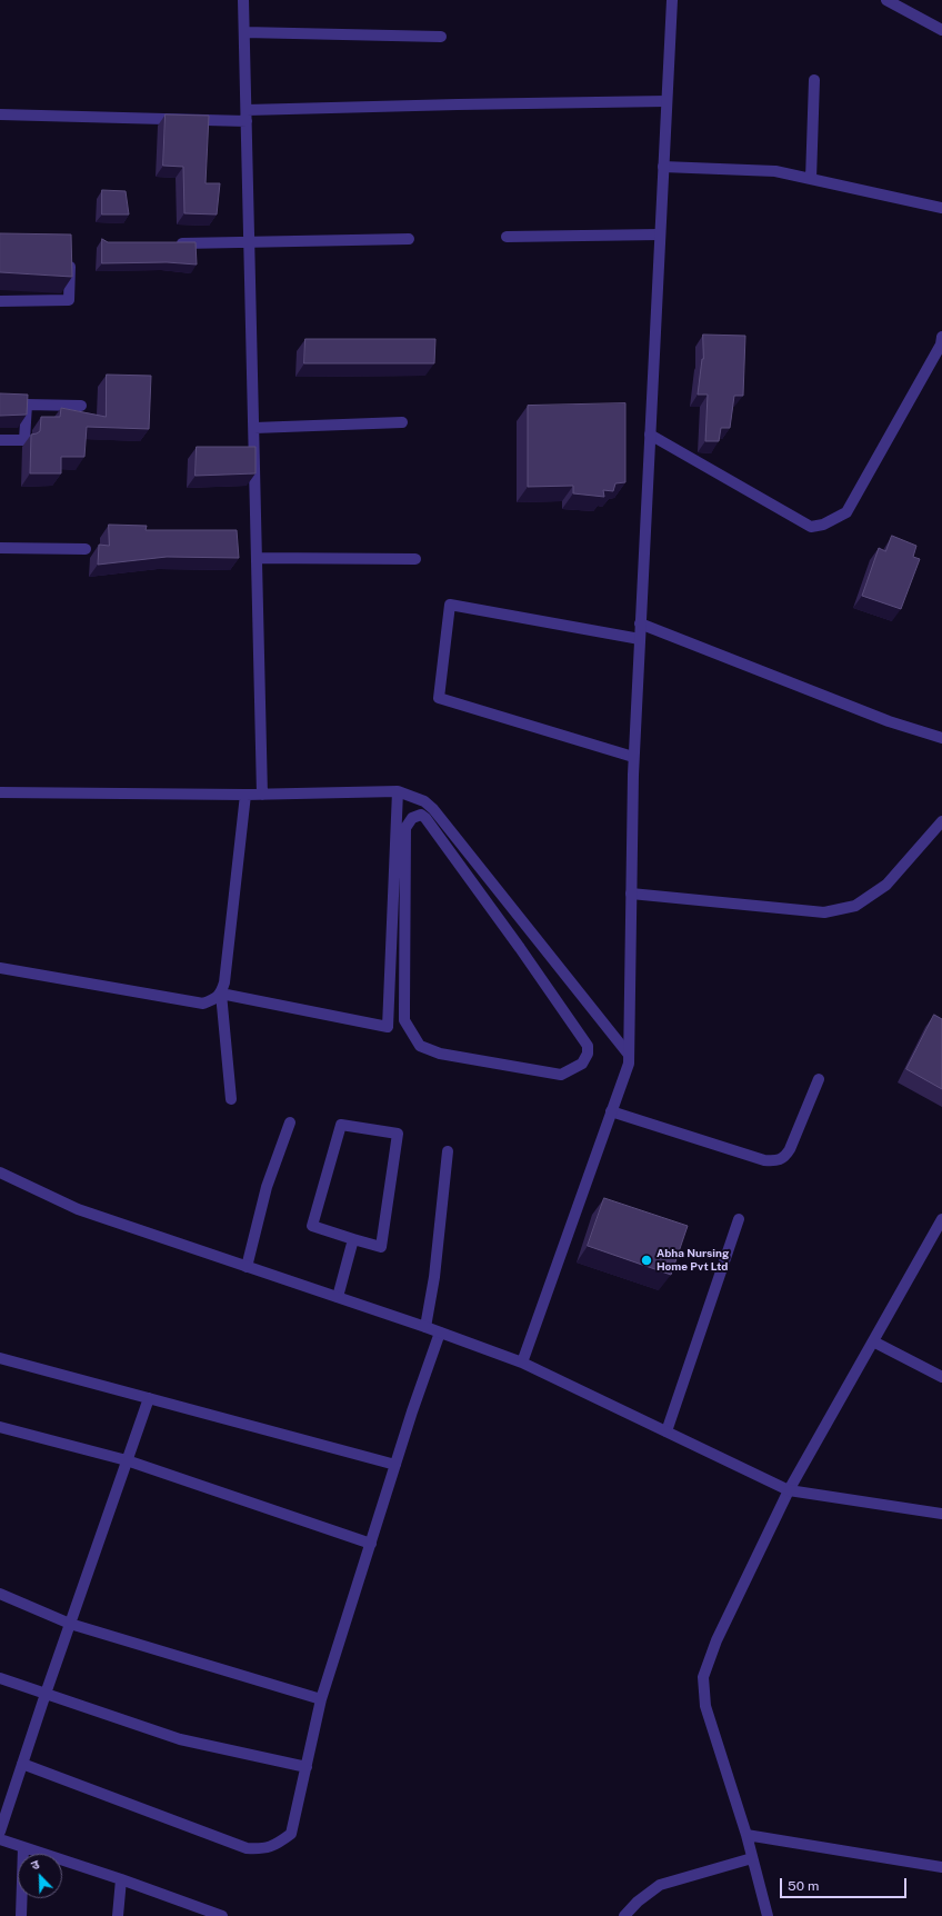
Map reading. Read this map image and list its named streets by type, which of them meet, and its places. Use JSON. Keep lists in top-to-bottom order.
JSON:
{
  "places": ["Abha Nursing Home Pvt Ltd"],
  "scale_bar": "50 m",
  "north": "top left"
}
